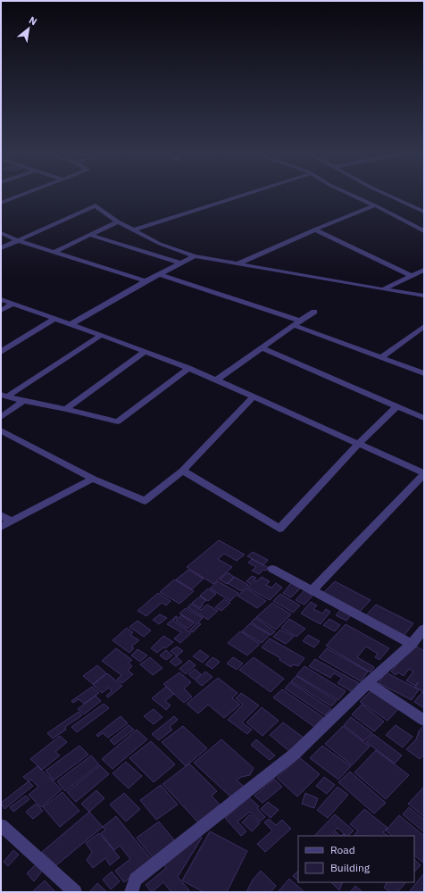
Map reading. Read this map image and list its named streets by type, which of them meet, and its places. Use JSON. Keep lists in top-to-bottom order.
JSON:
{
  "legend": ["Road", "Building"],
  "north": "top right"
}
